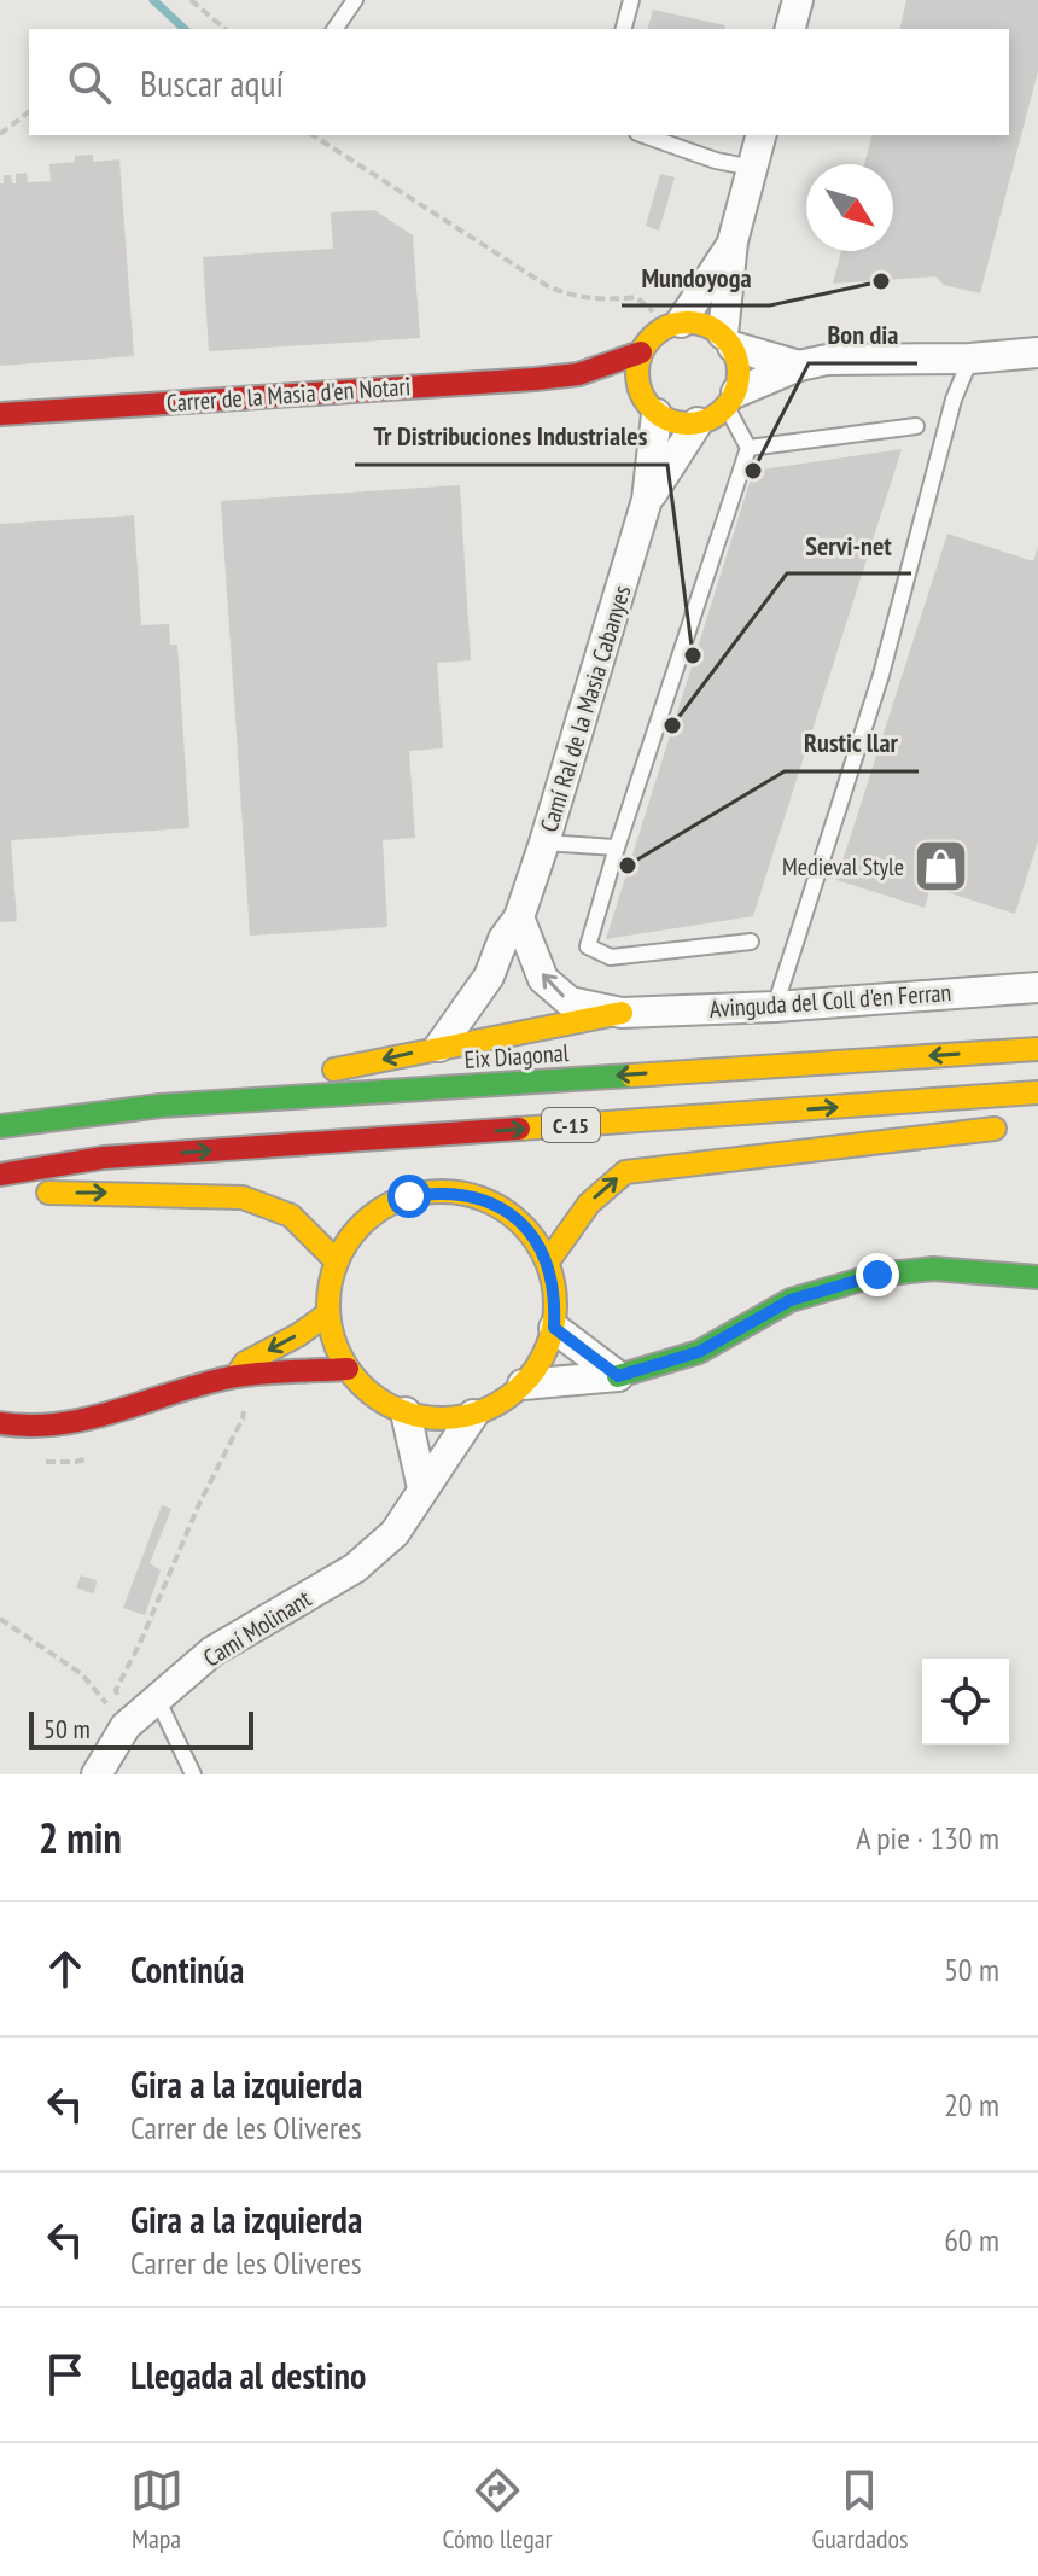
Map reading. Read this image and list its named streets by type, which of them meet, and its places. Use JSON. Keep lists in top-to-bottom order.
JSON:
{
  "streets": {
    "main road": ["Carrer de la Masia d'en Notari", "Eix Diagonal", "C-15"],
    "street": ["Camí Ral de la Masia Cabanyes", "Avinguda del Coll d'en Ferran", "Camí Molinant"]
  },
  "crossings": [
    ["Carrer de la Masia d'en Notari", "Camí Ral de la Masia Cabanyes"]
  ],
  "places": {
    "other": [
      "Mundoyoga",
      "Bon dia",
      "Tr Distribuciones Industriales",
      "Servi-net",
      "Rustic llar"
    ],
    "shop": ["Medieval Style"]
  },
  "scale_bar": "50 m",
  "north": "bottom right",
  "page": {
    "search": "Buscar aquí",
    "scale": "50 m",
    "heading": ["2 min", "A pie · 130 m"],
    "list": [
      ["Continúa", "50 m"],
      ["Gira a la izquierda", "Carrer de les Oliveres", "20 m"],
      ["Gira a la izquierda", "Carrer de les Oliveres", "60 m"],
      "Llegada al destino"
    ],
    "nav": ["Mapa", "Cómo llegar", "Guardados"]
  }
}
